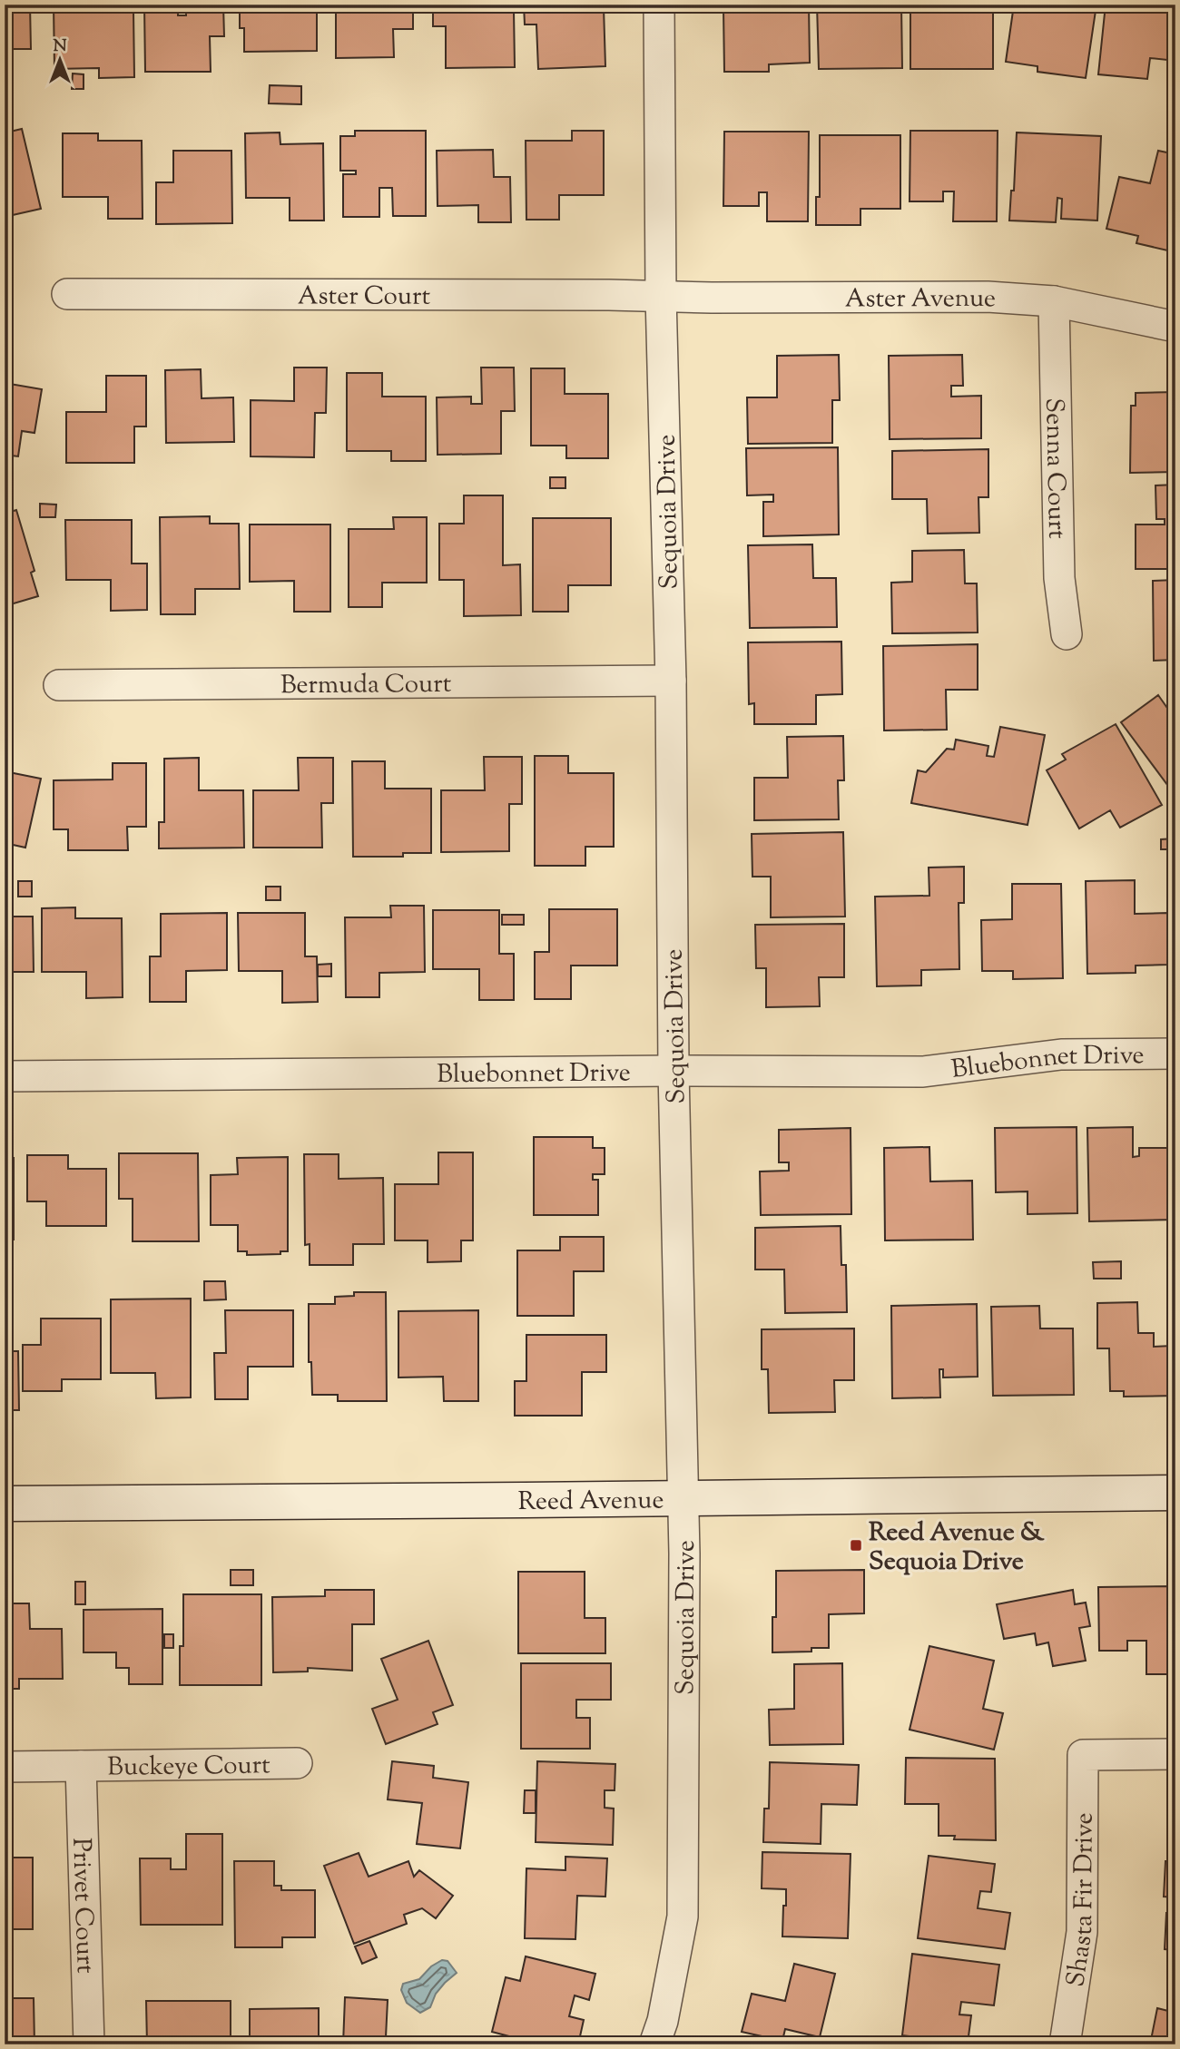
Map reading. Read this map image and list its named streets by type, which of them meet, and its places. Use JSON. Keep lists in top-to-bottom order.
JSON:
{
  "streets": {
    "main road": ["Reed Avenue"],
    "street": [
      "Aster Court",
      "Aster Avenue",
      "Senna Court",
      "Sequoia Drive",
      "Bermuda Court",
      "Bluebonnet Drive",
      "Buckeye Court",
      "Shasta Fir Drive",
      "Privet Court"
    ]
  },
  "crossings": [
    ["Aster Court", "Aster Avenue"],
    ["Aster Court", "Sequoia Drive"],
    ["Aster Avenue", "Senna Court"],
    ["Aster Avenue", "Sequoia Drive"],
    ["Sequoia Drive", "Bermuda Court"],
    ["Sequoia Drive", "Bluebonnet Drive"],
    ["Sequoia Drive", "Reed Avenue"],
    ["Buckeye Court", "Privet Court"]
  ],
  "places": {
    "transit": ["Reed Avenue & Sequoia Drive"]
  },
  "north": "top"
}
